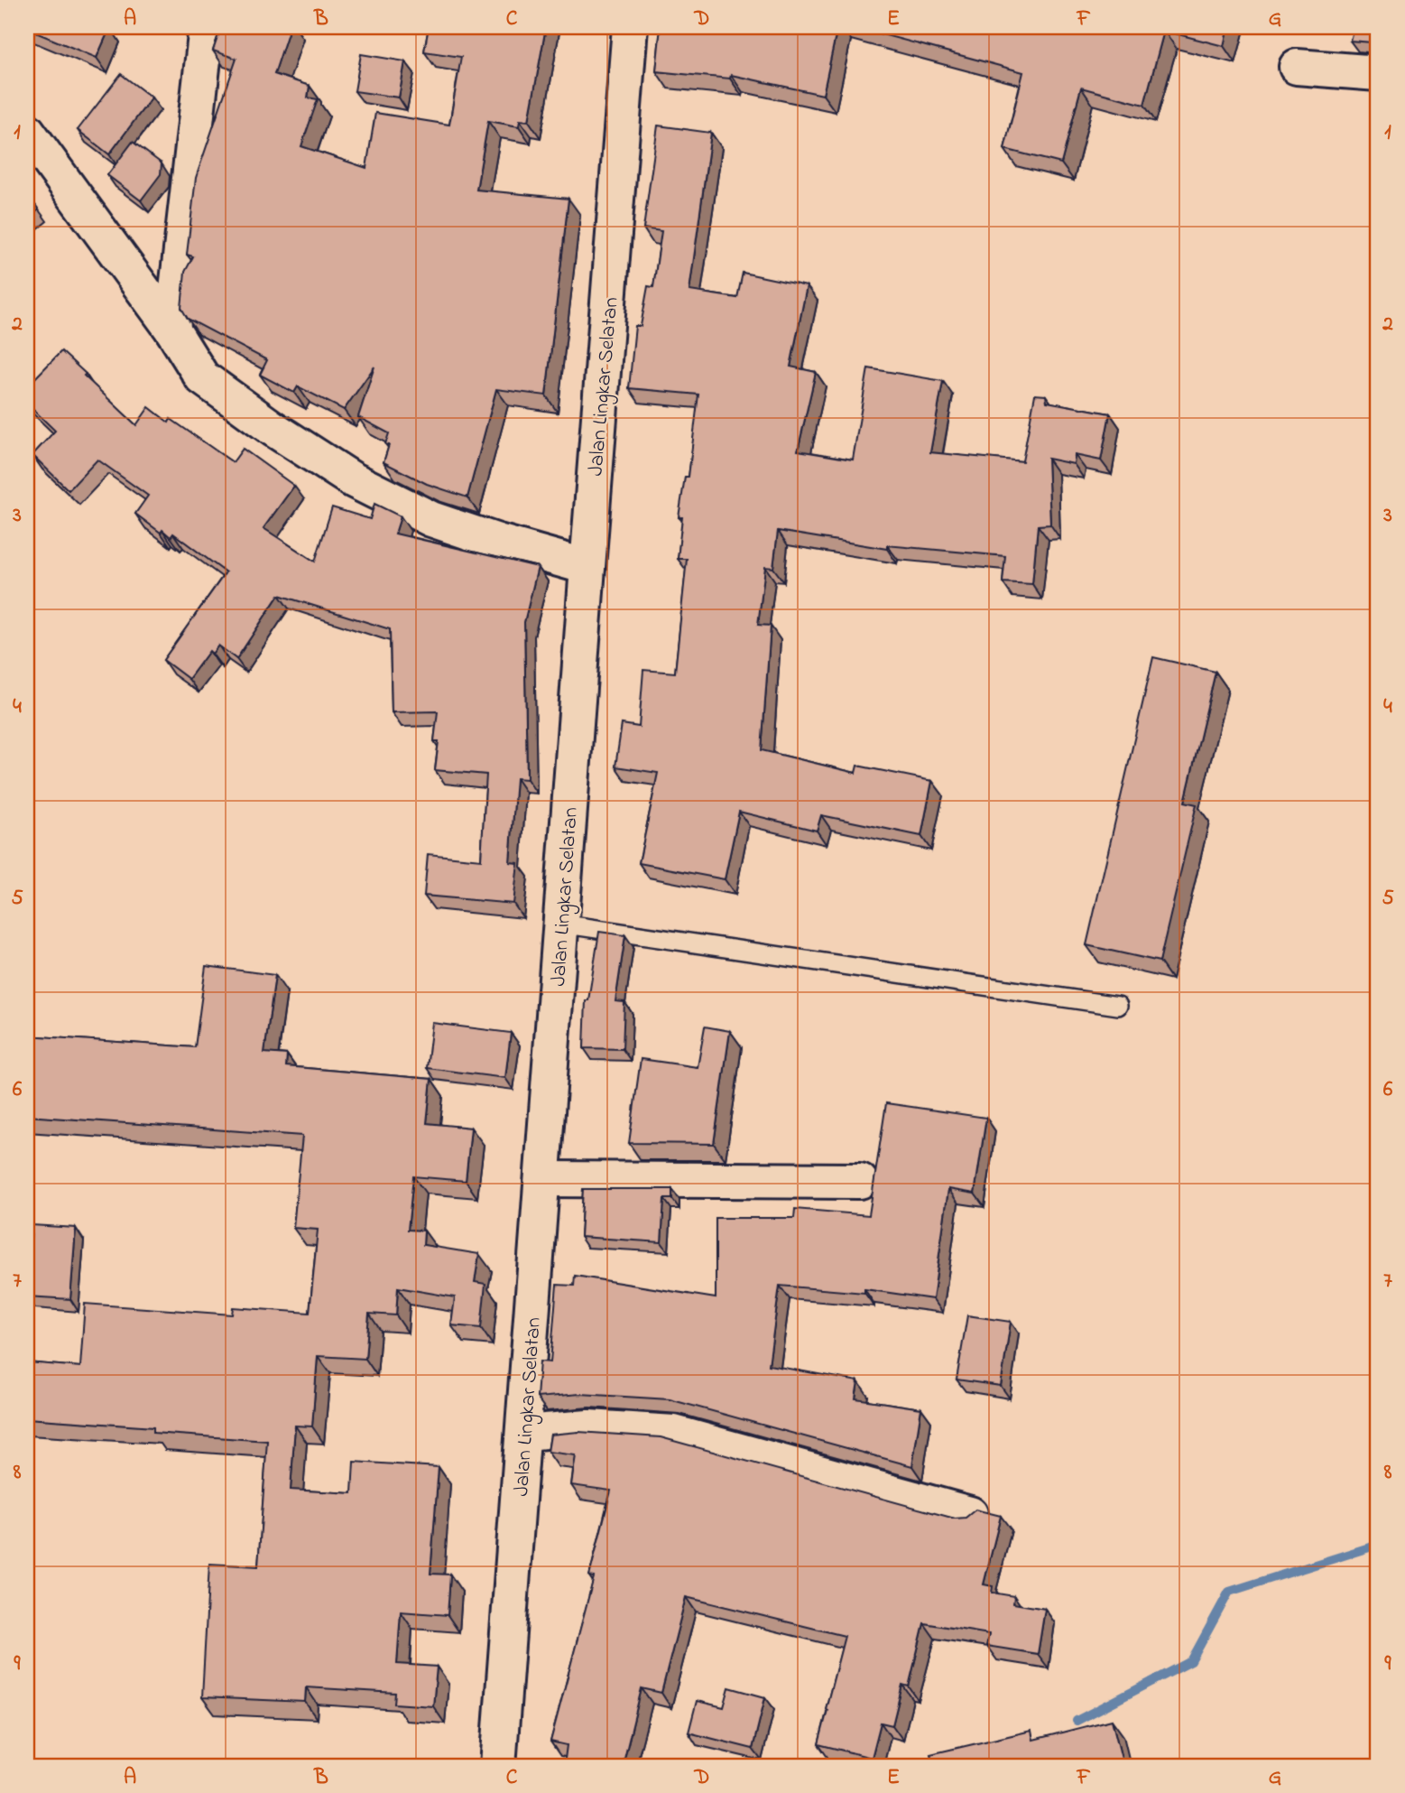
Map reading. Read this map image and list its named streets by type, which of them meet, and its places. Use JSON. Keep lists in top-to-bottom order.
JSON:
{
  "streets": {
    "main road": ["Jalan Lingkar Selatan"]
  },
  "grid": {
    "columns": [
      "A",
      "B",
      "C",
      "D",
      "E",
      "F",
      "G"
    ],
    "rows": [
      "1",
      "2",
      "3",
      "4",
      "5",
      "6",
      "7",
      "8",
      "9"
    ]
  }
}
